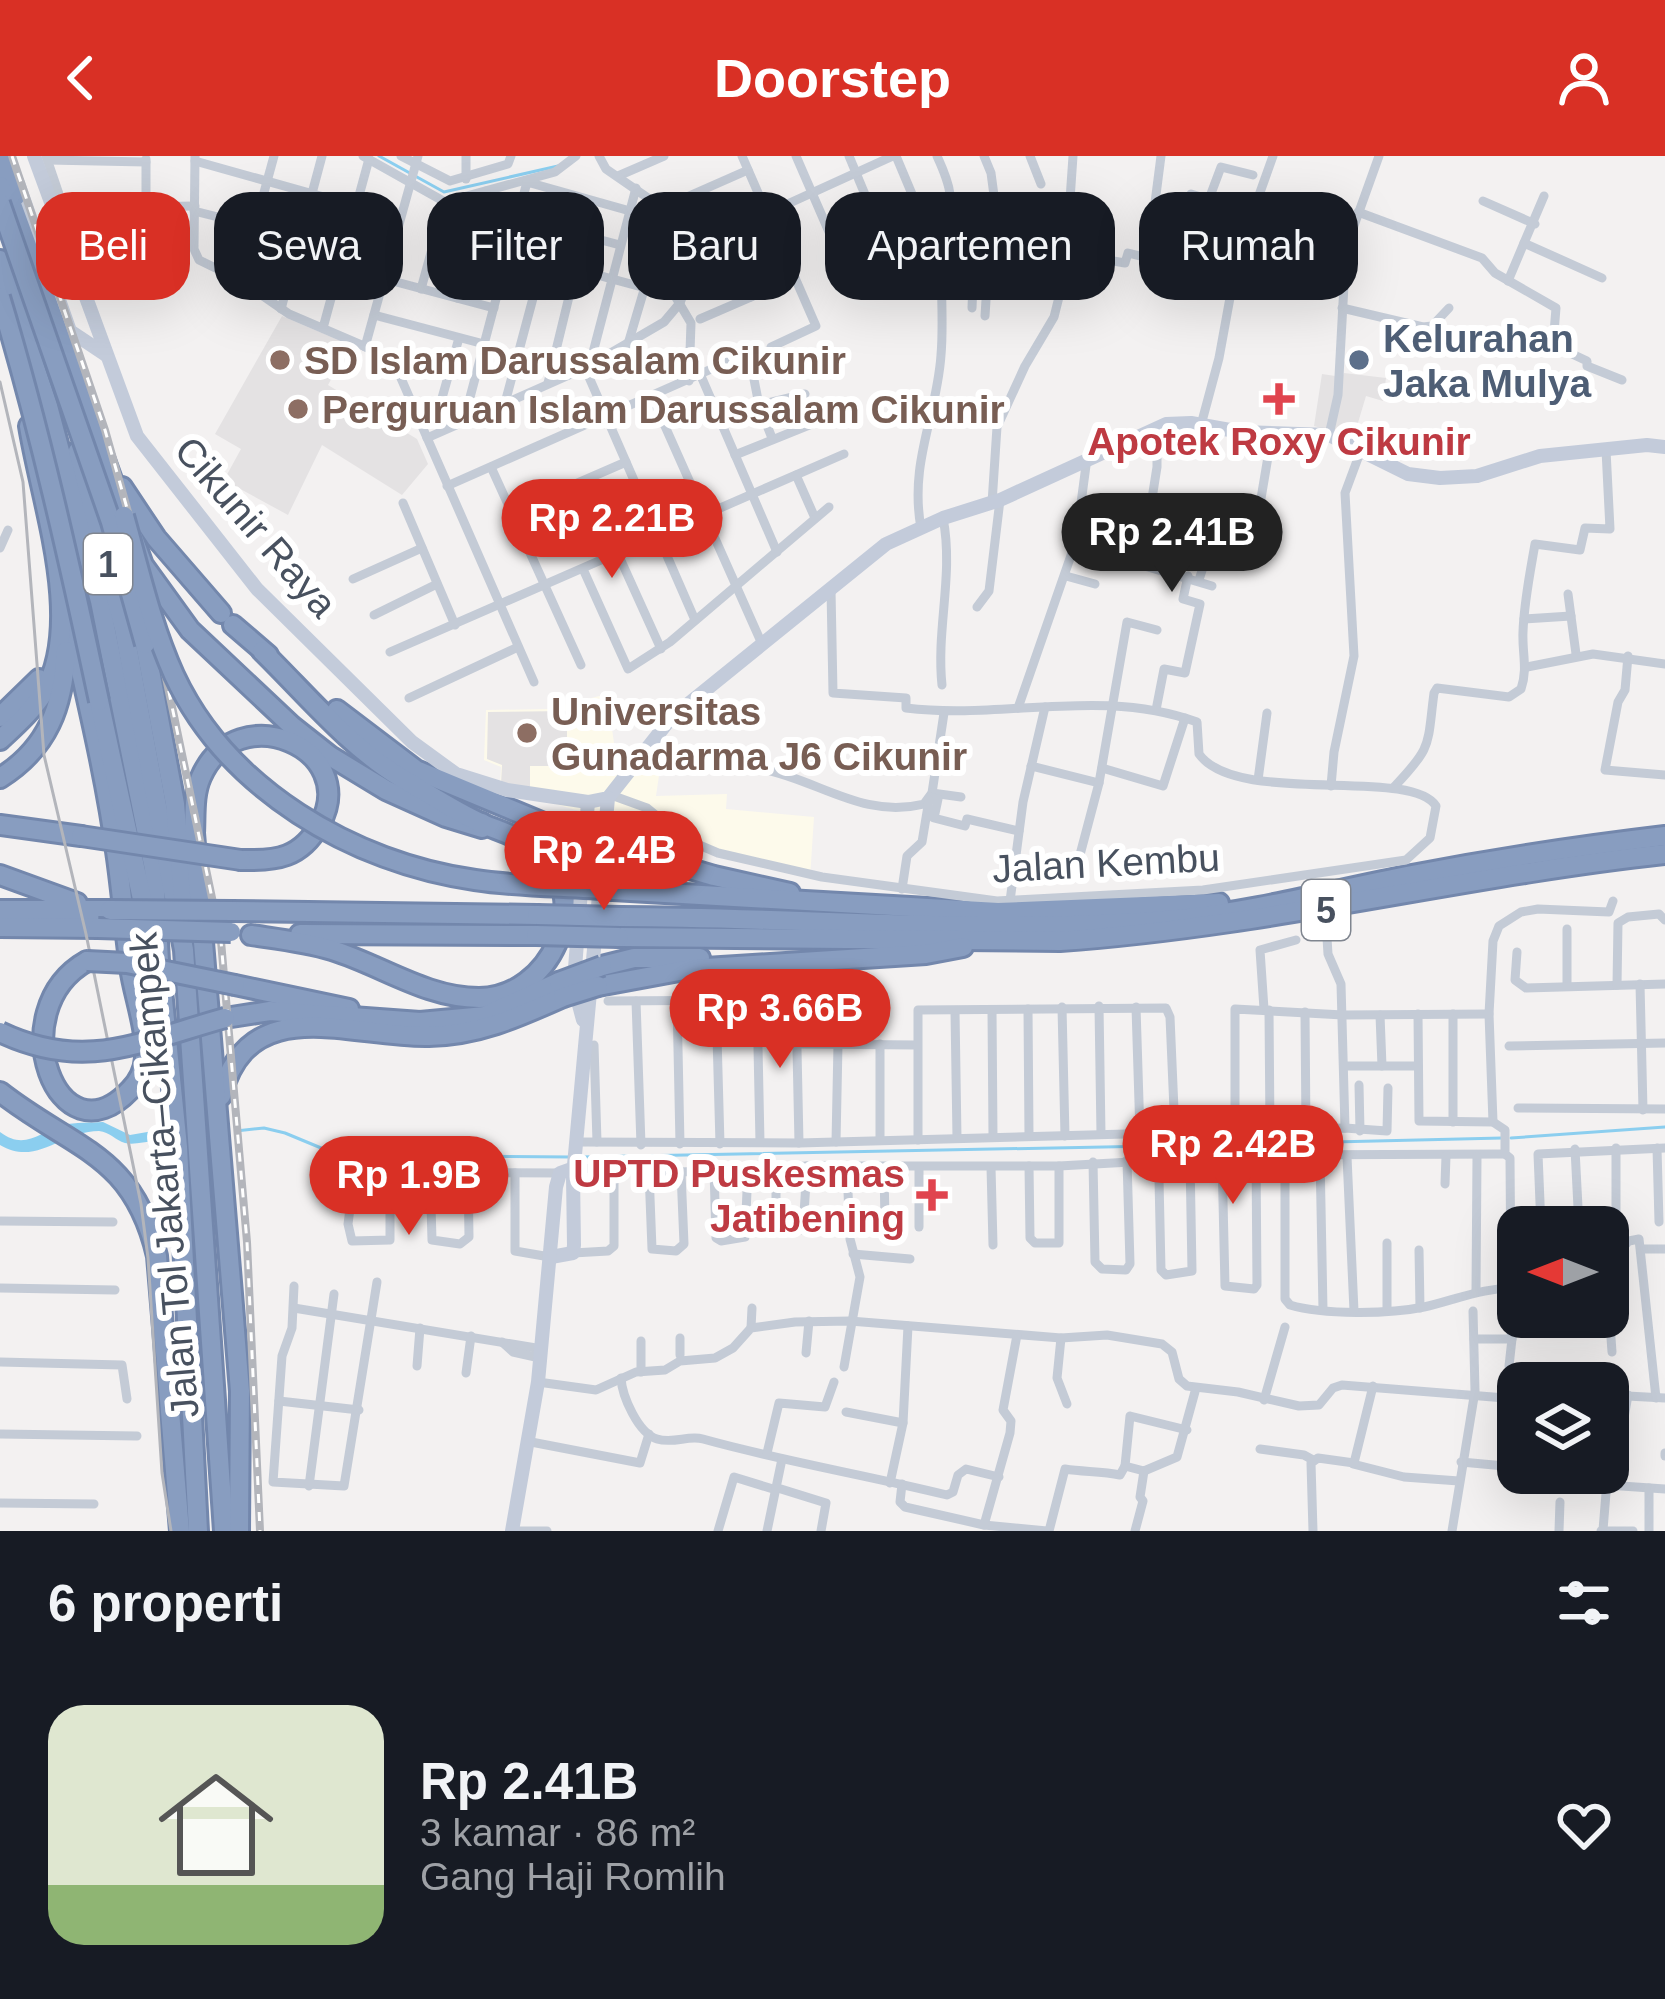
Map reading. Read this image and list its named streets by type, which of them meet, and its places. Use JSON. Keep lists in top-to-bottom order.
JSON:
{
  "streets": {
    "highway": ["1", "5", "Jalan Tol Jakarta–Cikampek"],
    "street": ["Cikunir Raya", "Jalan Kembu"]
  },
  "crossings": [
    ["Cikunir Raya", "Jalan Kembu"]
  ],
  "places": {
    "other": [
      "SD Islam Darussalam Cikunir",
      "Kelurahan Jaka Mulya",
      "Perguruan Islam Darussalam Cikunir",
      "Universitas Gunadarma J6 Cikunir"
    ],
    "health": ["Apotek Roxy Cikunir", "UPTD Puskesmas Jatibening"]
  },
  "north": "left",
  "page": {
    "header": "Doorstep",
    "chip": [
      "Beli",
      "Sewa",
      "Filter",
      "Baru",
      "Apartemen",
      "Rumah"
    ],
    "price": [
      "Rp 2.21B",
      "Rp 2.41B",
      "Rp 2.4B",
      "Rp 3.66B",
      "Rp 2.42B",
      "Rp 1.9B"
    ],
    "heading": "6 properti",
    "list": [
      {
        "name": "Rp 2.41B",
        "note": "3 kamar · 86 m² · Gang Haji Romlih"
      }
    ]
  }
}
